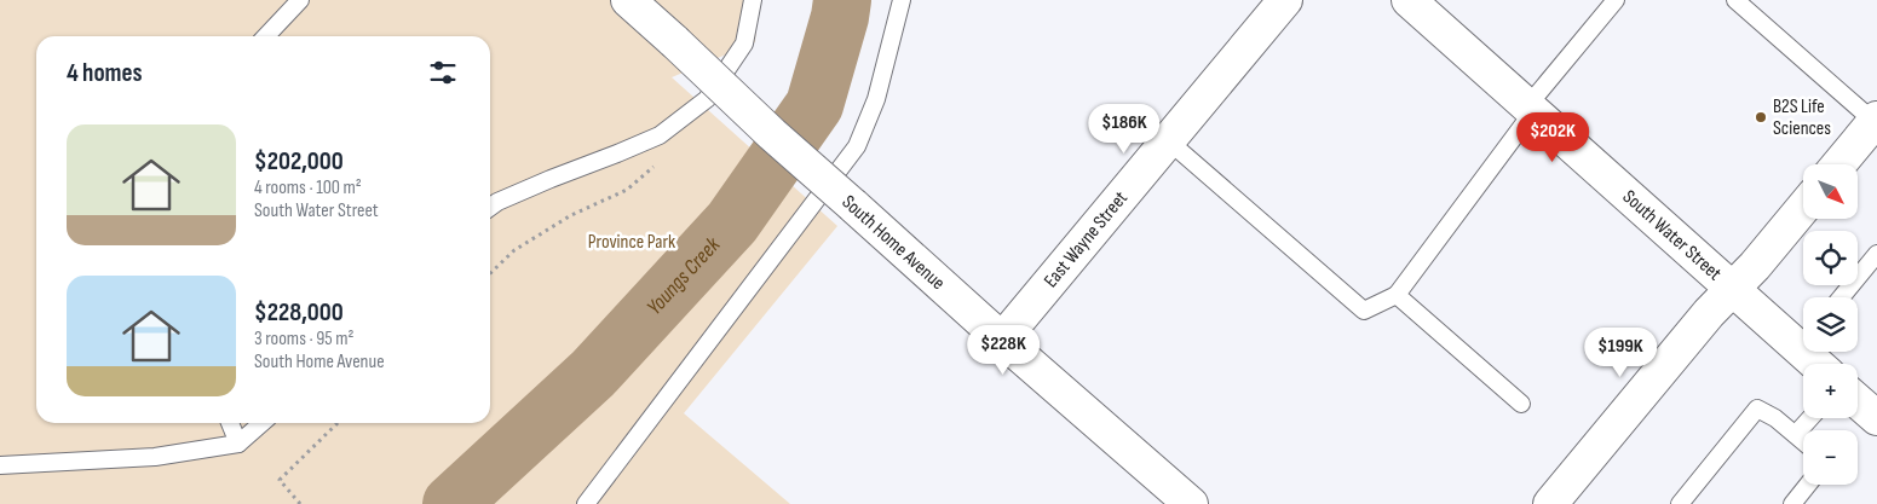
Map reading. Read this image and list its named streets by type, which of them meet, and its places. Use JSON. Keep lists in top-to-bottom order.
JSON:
{
  "streets": {
    "street": ["South Water Street", "East Wayne Street", "South Home Avenue"]
  },
  "crossings": [
    ["East Wayne Street", "South Home Avenue"]
  ],
  "water": ["Youngs Creek"],
  "parks": ["Province Park"],
  "places": ["B2S Life Sciences"],
  "north": "bottom right",
  "page": {
    "heading": "4 homes",
    "price": [
      "$186K",
      "$202K",
      "$228K",
      "$199K"
    ],
    "list": [
      {
        "name": "$202,000",
        "note": "4 rooms · 100 m² · South Water Street"
      },
      {
        "name": "$228,000",
        "note": "3 rooms · 95 m² · South Home Avenue"
      }
    ],
    "map_buttons": ["+", "−"]
  }
}
